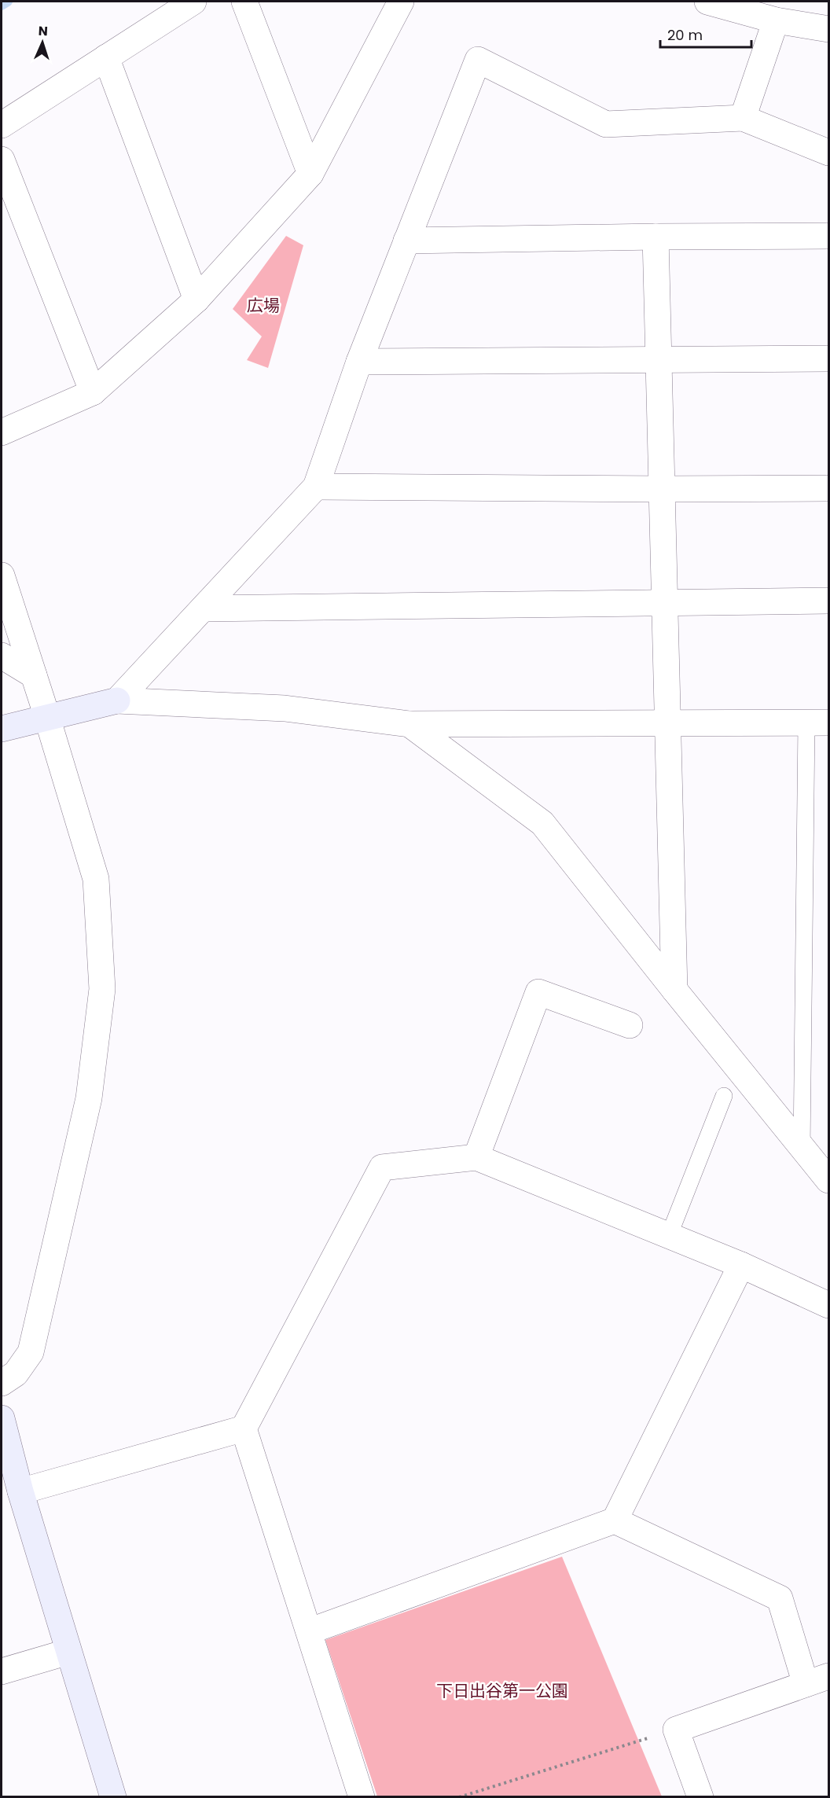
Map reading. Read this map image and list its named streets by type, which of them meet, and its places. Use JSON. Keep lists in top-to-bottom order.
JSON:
{
  "parks": ["広場", "下日出谷第一公園"],
  "scale_bar": "20 m",
  "north": "top"
}
